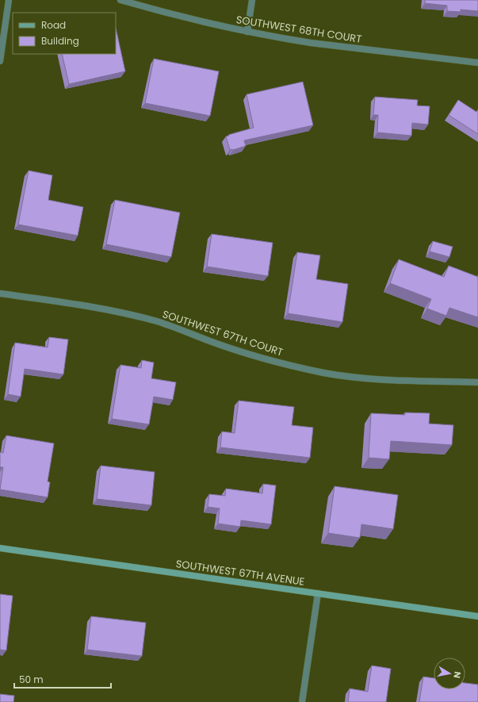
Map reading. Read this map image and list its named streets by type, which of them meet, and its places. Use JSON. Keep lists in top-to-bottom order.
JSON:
{
  "streets": {
    "main road": ["SOUTHWEST 67TH AVENUE"],
    "street": ["SOUTHWEST 68TH COURT", "SOUTHWEST 67TH COURT"]
  },
  "legend": ["Road", "Building"],
  "scale_bar": "50 m",
  "north": "right"
}
